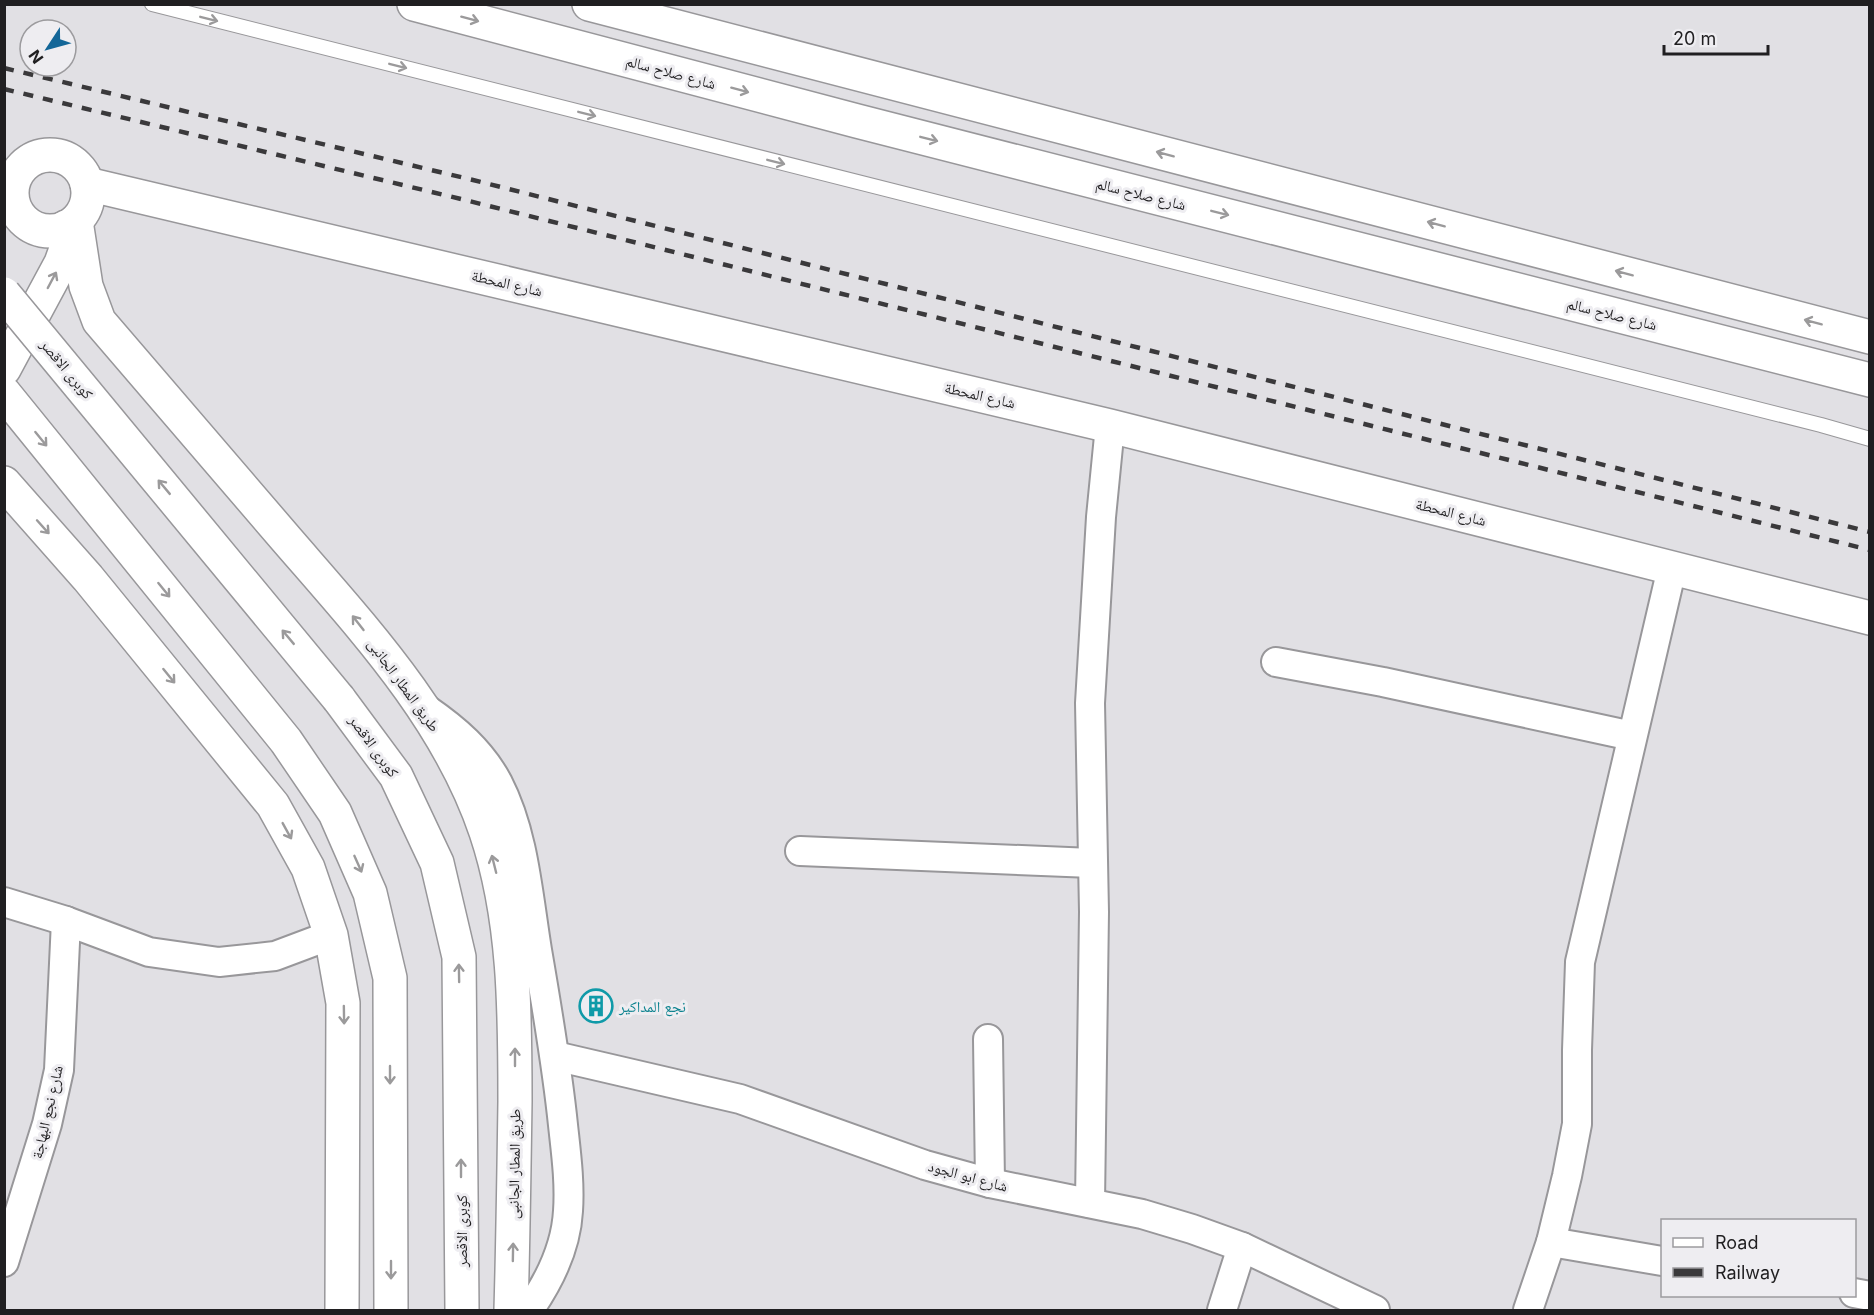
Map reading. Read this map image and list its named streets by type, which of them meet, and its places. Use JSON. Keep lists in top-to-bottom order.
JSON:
{
  "streets": {
    "main road": [
      "شارع صلاح سالم",
      "شارع المحطة",
      "كوبرى الاقصر",
      "طريق المطار الجانبى"
    ],
    "street": ["شارع نجع البهاجة", "شارع ابو الجود"]
  },
  "crossings": [
    ["شارع المحطة", "طريق المطار الجانبى"]
  ],
  "places": {
    "building": ["نجع المداكير"]
  },
  "legend": ["Road", "Railway"],
  "scale_bar": "20 m",
  "north": "bottom left"
}
